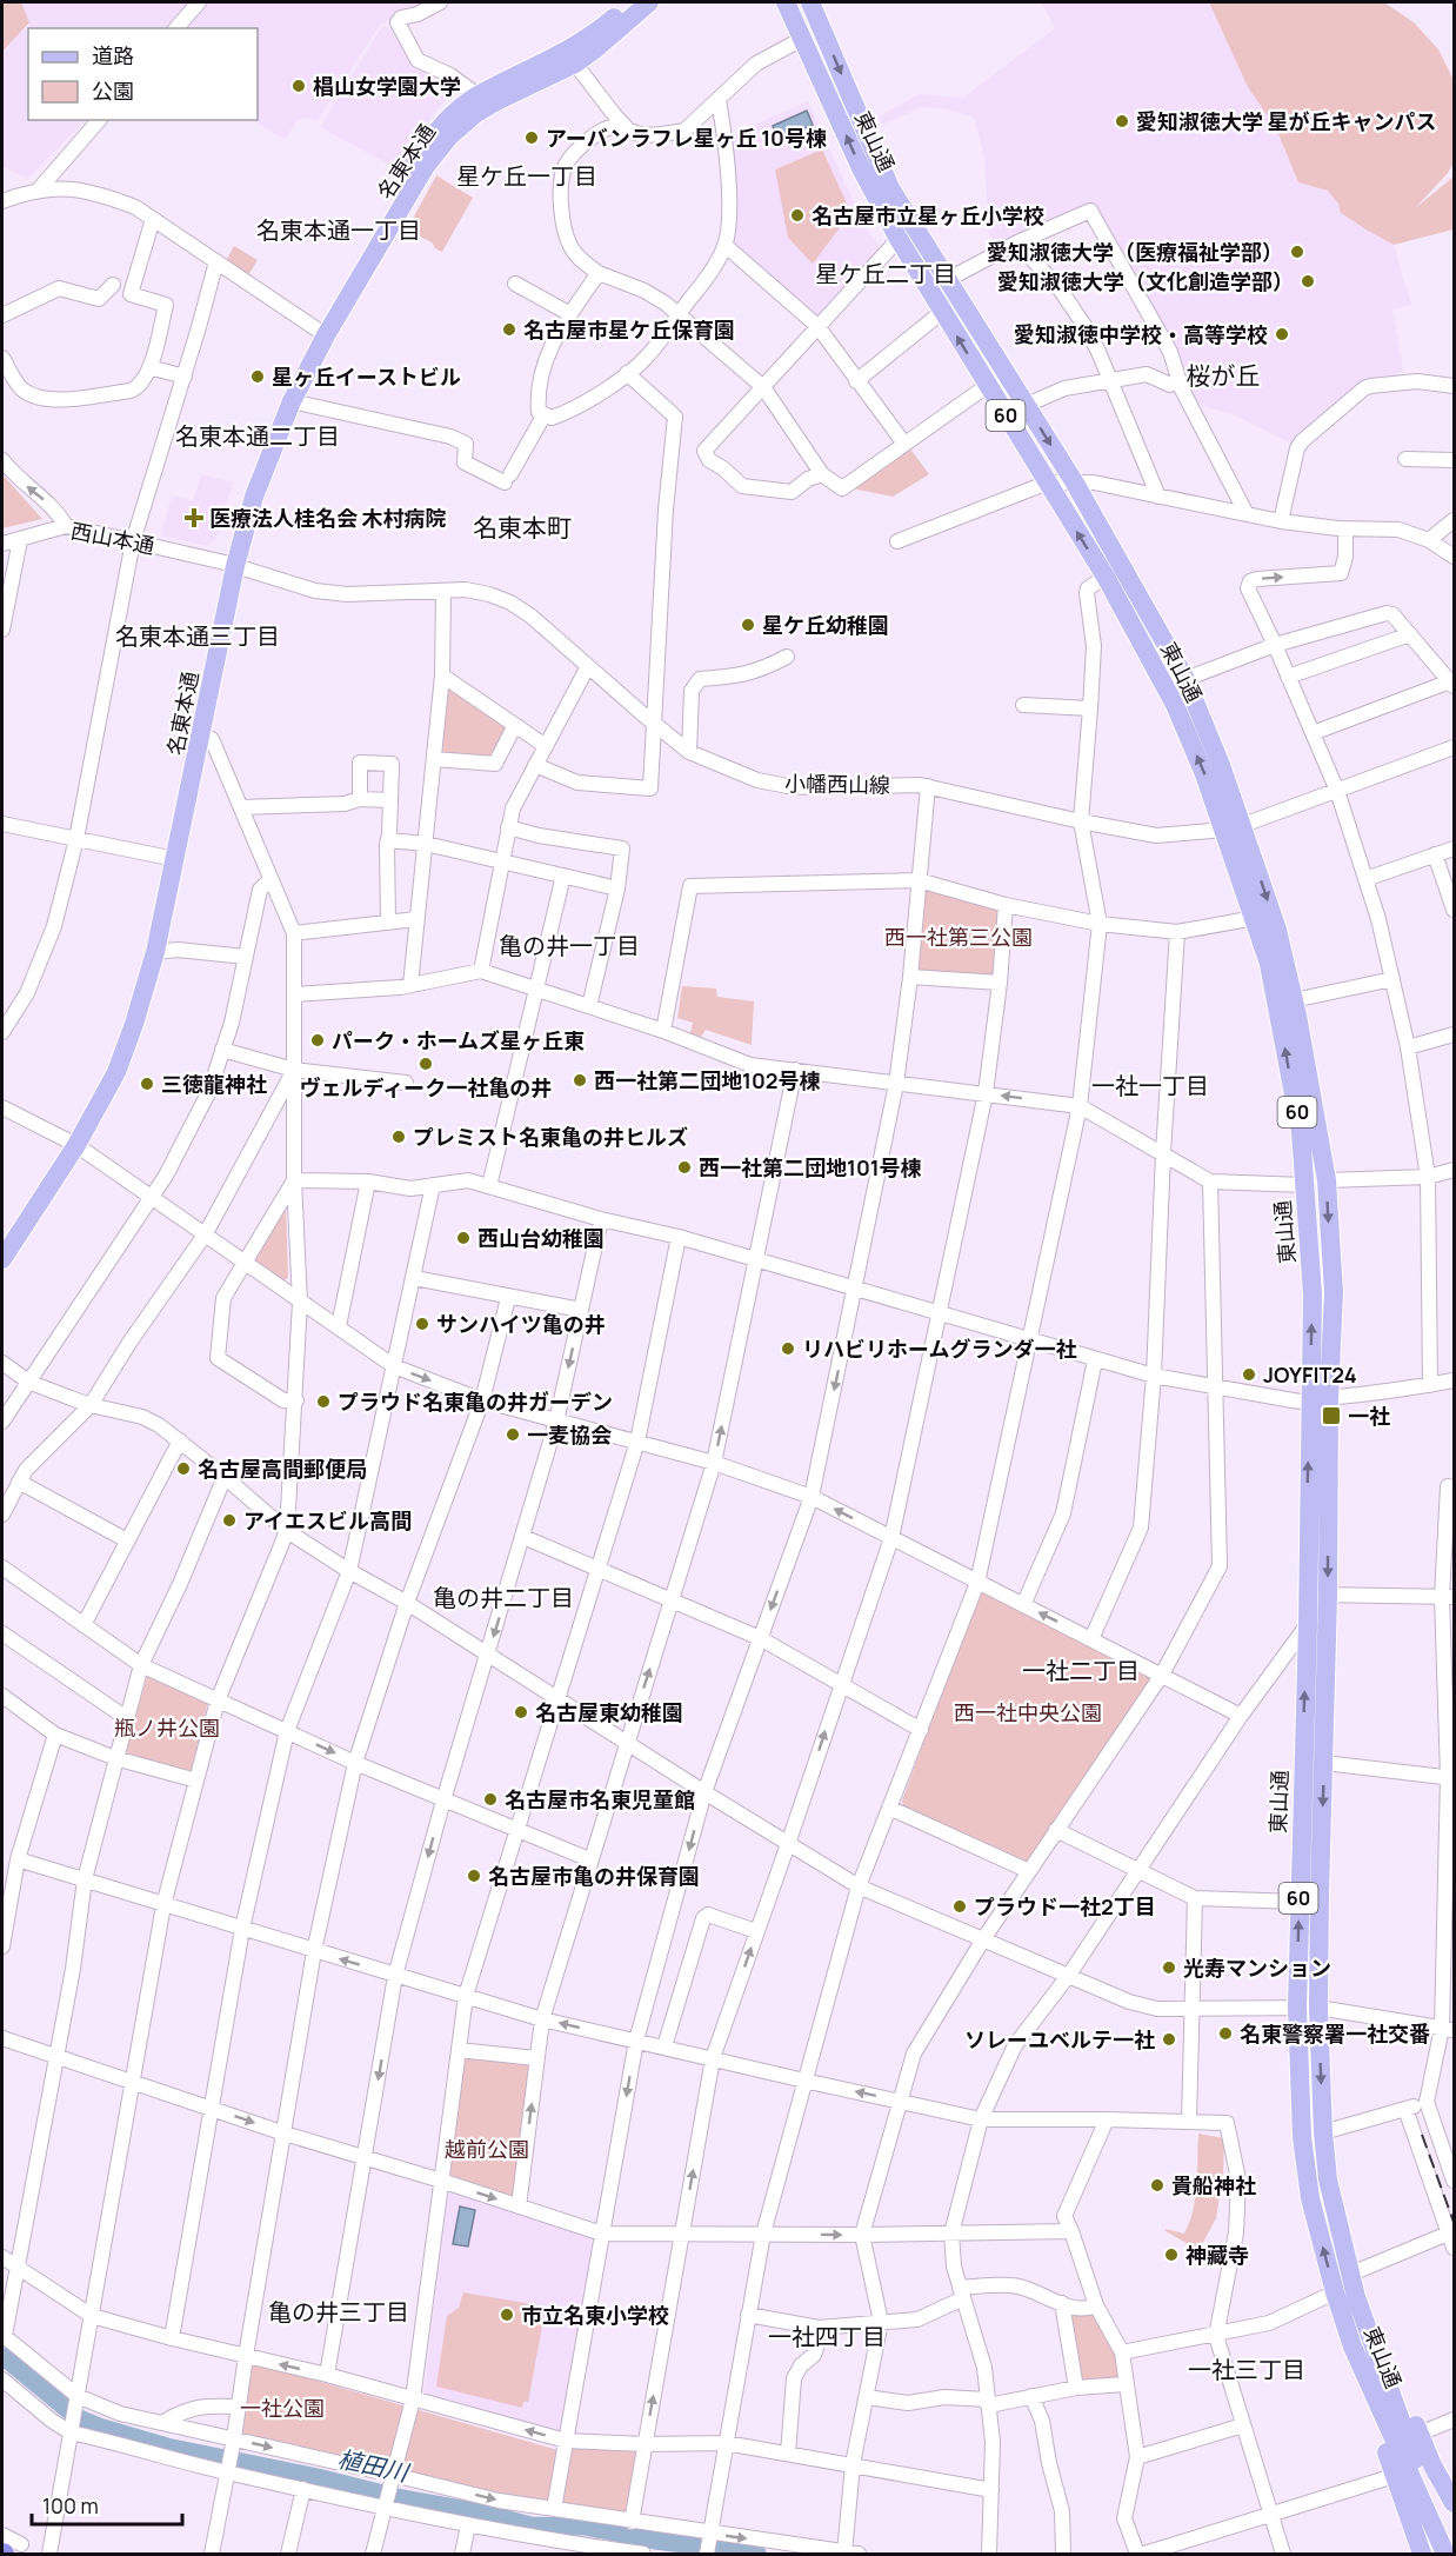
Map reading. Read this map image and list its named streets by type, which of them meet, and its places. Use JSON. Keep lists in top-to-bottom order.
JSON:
{
  "streets": {
    "main road": ["東山通", "名東本通", "60"],
    "street": ["西山本通", "小幡西山線"]
  },
  "crossings": [
    ["東山通", "60"],
    ["東山通", "小幡西山線"],
    ["名東本通", "西山本通"],
    ["名東本通", "小幡西山線"],
    ["西山本通", "小幡西山線"]
  ],
  "districts": [
    "星ケ丘一丁目",
    "名東本通一丁目",
    "星ケ丘二丁目",
    "桜が丘",
    "名東本通二丁目",
    "名東本町",
    "名東本通三丁目",
    "亀の井一丁目",
    "一社一丁目",
    "亀の井二丁目",
    "一社二丁目",
    "亀の井三丁目",
    "一社四丁目",
    "一社三丁目"
  ],
  "water": ["植田川"],
  "parks": [
    "西一社第三公園",
    "西一社中央公園",
    "瓶ノ井公園",
    "越前公園",
    "一社公園"
  ],
  "places": {
    "other": [
      "椙山女学園大学",
      "愛知淑徳大学 星が丘キャンパス",
      "アーバンラフレ星ヶ丘 10号棟",
      "名古屋市立星ヶ丘小学校",
      "愛知淑徳大学（医療福祉学部）",
      "愛知淑徳大学（文化創造学部）",
      "名古屋市星ケ丘保育園",
      "愛知淑徳中学校・高等学校",
      "星ヶ丘イーストビル",
      "星ケ丘幼稚園",
      "パーク・ホームズ星ヶ丘東",
      "ヴェルディーク一社亀の井",
      "西一社第二団地102号棟",
      "三徳龍神社",
      "プレミスト名東亀の井ヒルズ",
      "西一社第二団地101号棟",
      "西山台幼稚園",
      "サンハイツ亀の井",
      "リハビリホームグランダ一社",
      "JOYFIT24",
      "プラウド名東亀の井ガーデン",
      "一麦協会",
      "名古屋高間郵便局",
      "アイエスビル高間",
      "名古屋東幼稚園",
      "名古屋市名東児童館",
      "名古屋市亀の井保育園",
      "プラウド一社2丁目",
      "光寿マンション",
      "名東警察署一社交番",
      "ソレーユベルテ一社",
      "貴船神社",
      "神藏寺",
      "市立名東小学校"
    ],
    "health": ["医療法人桂名会 木村病院"],
    "transit": ["一社"]
  },
  "legend": ["道路", "公園"],
  "scale_bar": "100 m"
}
